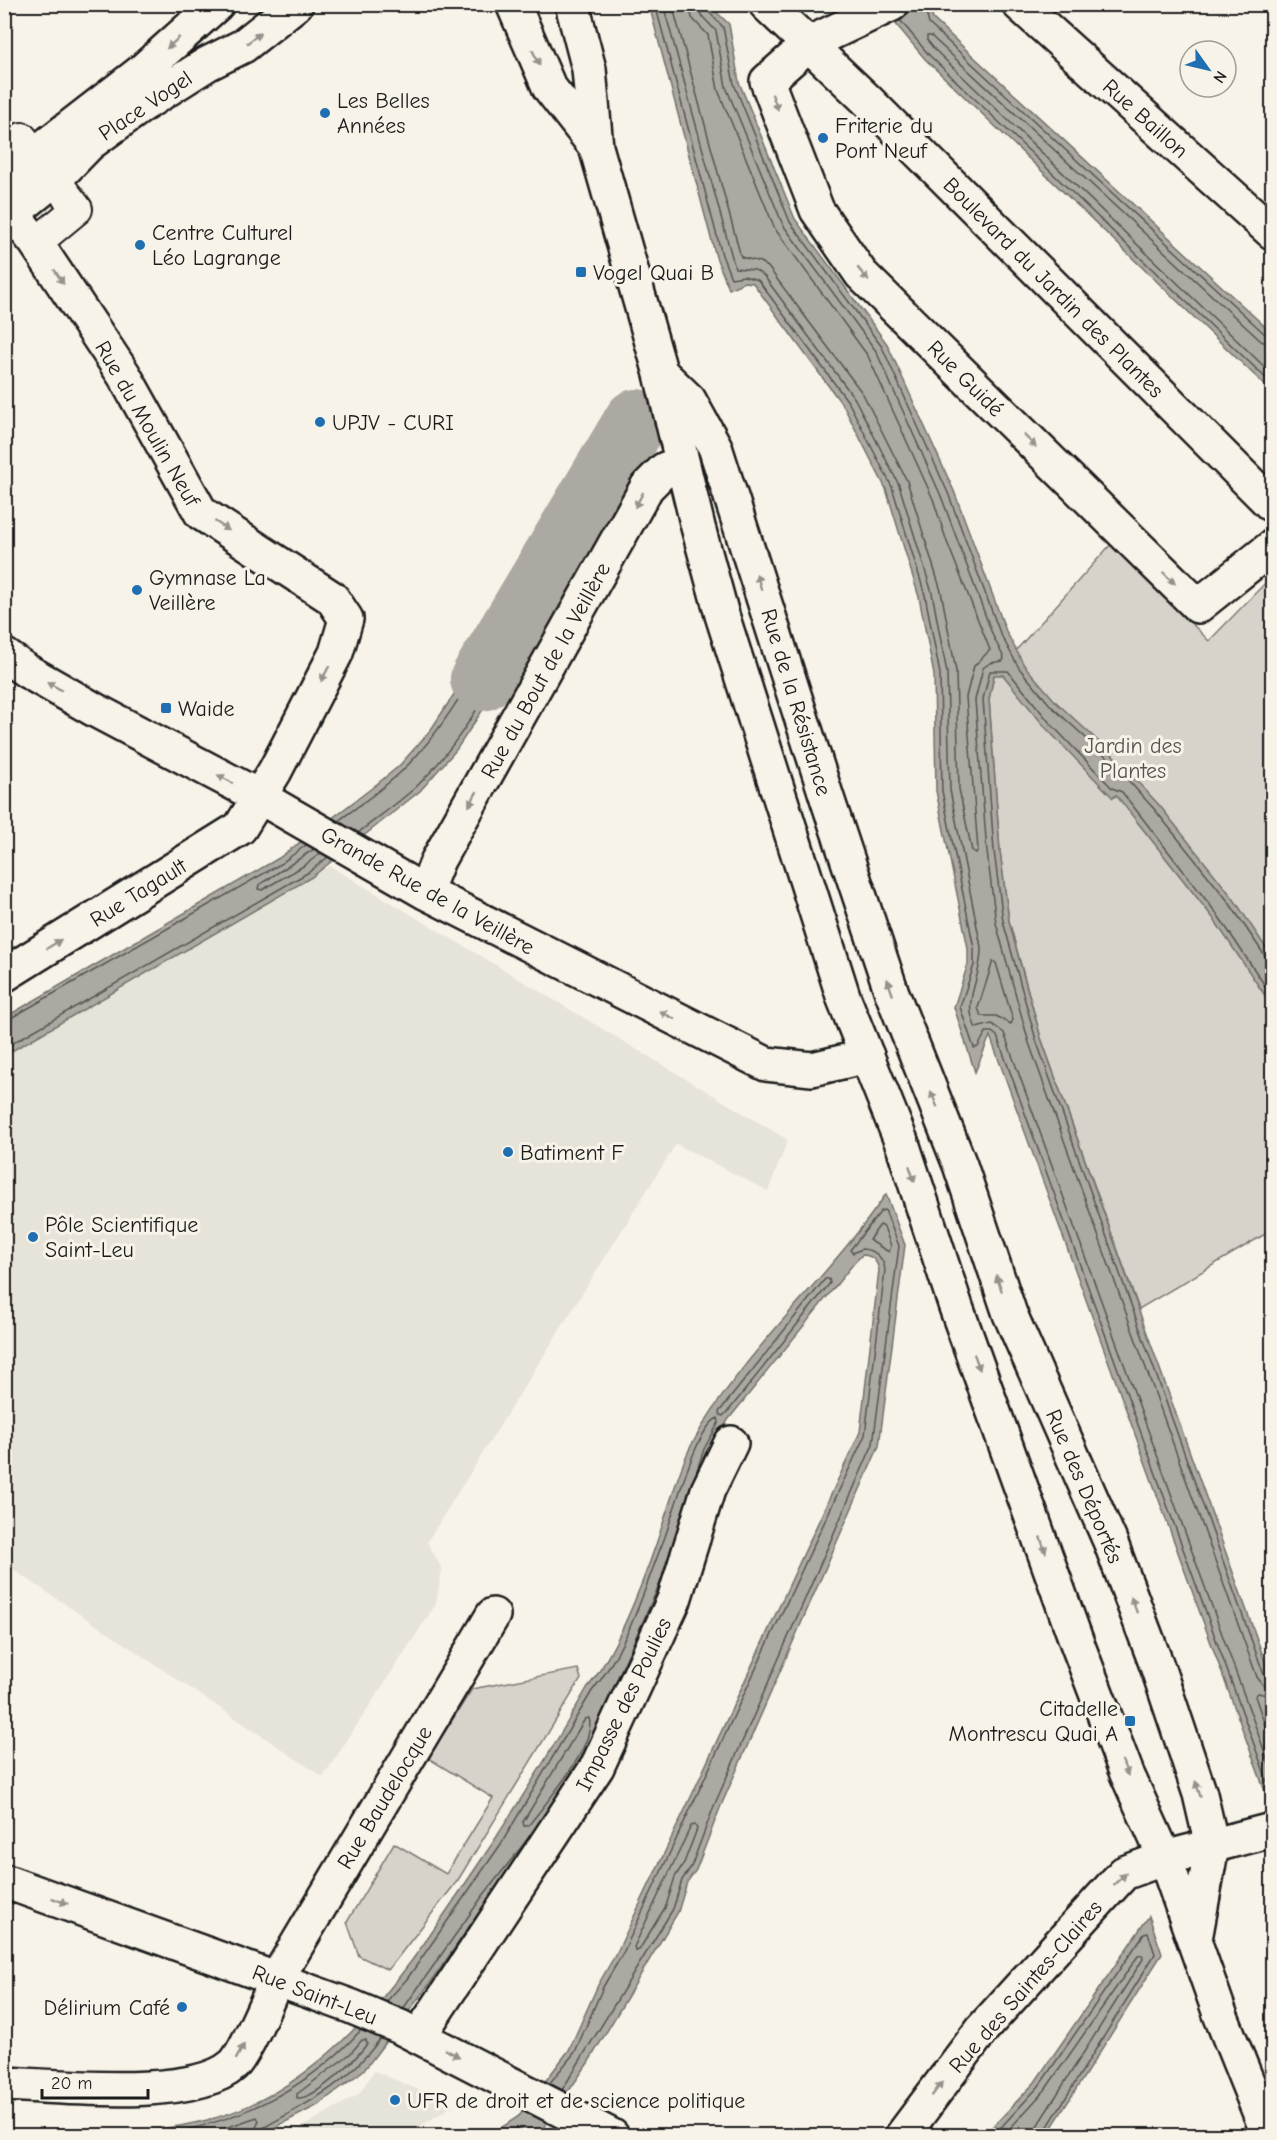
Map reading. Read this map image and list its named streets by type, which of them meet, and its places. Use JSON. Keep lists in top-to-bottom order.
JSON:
{
  "streets": {
    "street": [
      "Place Vogel",
      "Rue Baillon",
      "Boulevard du Jardin des Plantes",
      "Rue Guidé",
      "Rue du Moulin Neuf",
      "Rue du Bout de la Veillère",
      "Rue de la Résistance",
      "Grande Rue de la Veillère",
      "Rue Tagault",
      "Rue des Déportés",
      "Impasse des Poulies",
      "Rue Baudelocque",
      "Rue des Saintes-Claires",
      "Rue Saint-Leu"
    ]
  },
  "crossings": [
    ["Place Vogel", "Rue du Moulin Neuf"],
    ["Boulevard du Jardin des Plantes", "Rue Guidé"],
    ["Rue du Moulin Neuf", "Rue Tagault"],
    ["Rue du Bout de la Veillère", "Rue de la Résistance"],
    ["Rue du Bout de la Veillère", "Grande Rue de la Veillère"],
    ["Rue de la Résistance", "Grande Rue de la Veillère"],
    ["Rue de la Résistance", "Rue des Déportés"],
    ["Grande Rue de la Veillère", "Rue Tagault"],
    ["Grande Rue de la Veillère", "Rue des Déportés"],
    ["Rue des Déportés", "Rue des Saintes-Claires"],
    ["Impasse des Poulies", "Rue Saint-Leu"],
    ["Rue Baudelocque", "Rue Saint-Leu"]
  ],
  "one_way": [
    "Rue Guidé",
    "Rue du Moulin Neuf",
    "Rue du Bout de la Veillère",
    "Grande Rue de la Veillère",
    "Rue Baudelocque",
    "Rue des Saintes-Claires",
    "Rue Saint-Leu"
  ],
  "parks": ["Jardin des Plantes"],
  "places": {
    "other": [
      "Les Belles Années",
      "Friterie du Pont Neuf",
      "Centre Culturel Léo Lagrange",
      "UPJV - CURI",
      "Gymnase La Veillère",
      "Batiment F",
      "Pôle Scientifique Saint-Leu",
      "Délirium Café",
      "UFR de droit et de science politique"
    ],
    "transit": ["Vogel Quai B", "Waide", "Citadelle Montrescu Quai A"]
  },
  "scale_bar": "20 m",
  "north": "bottom right"
}
